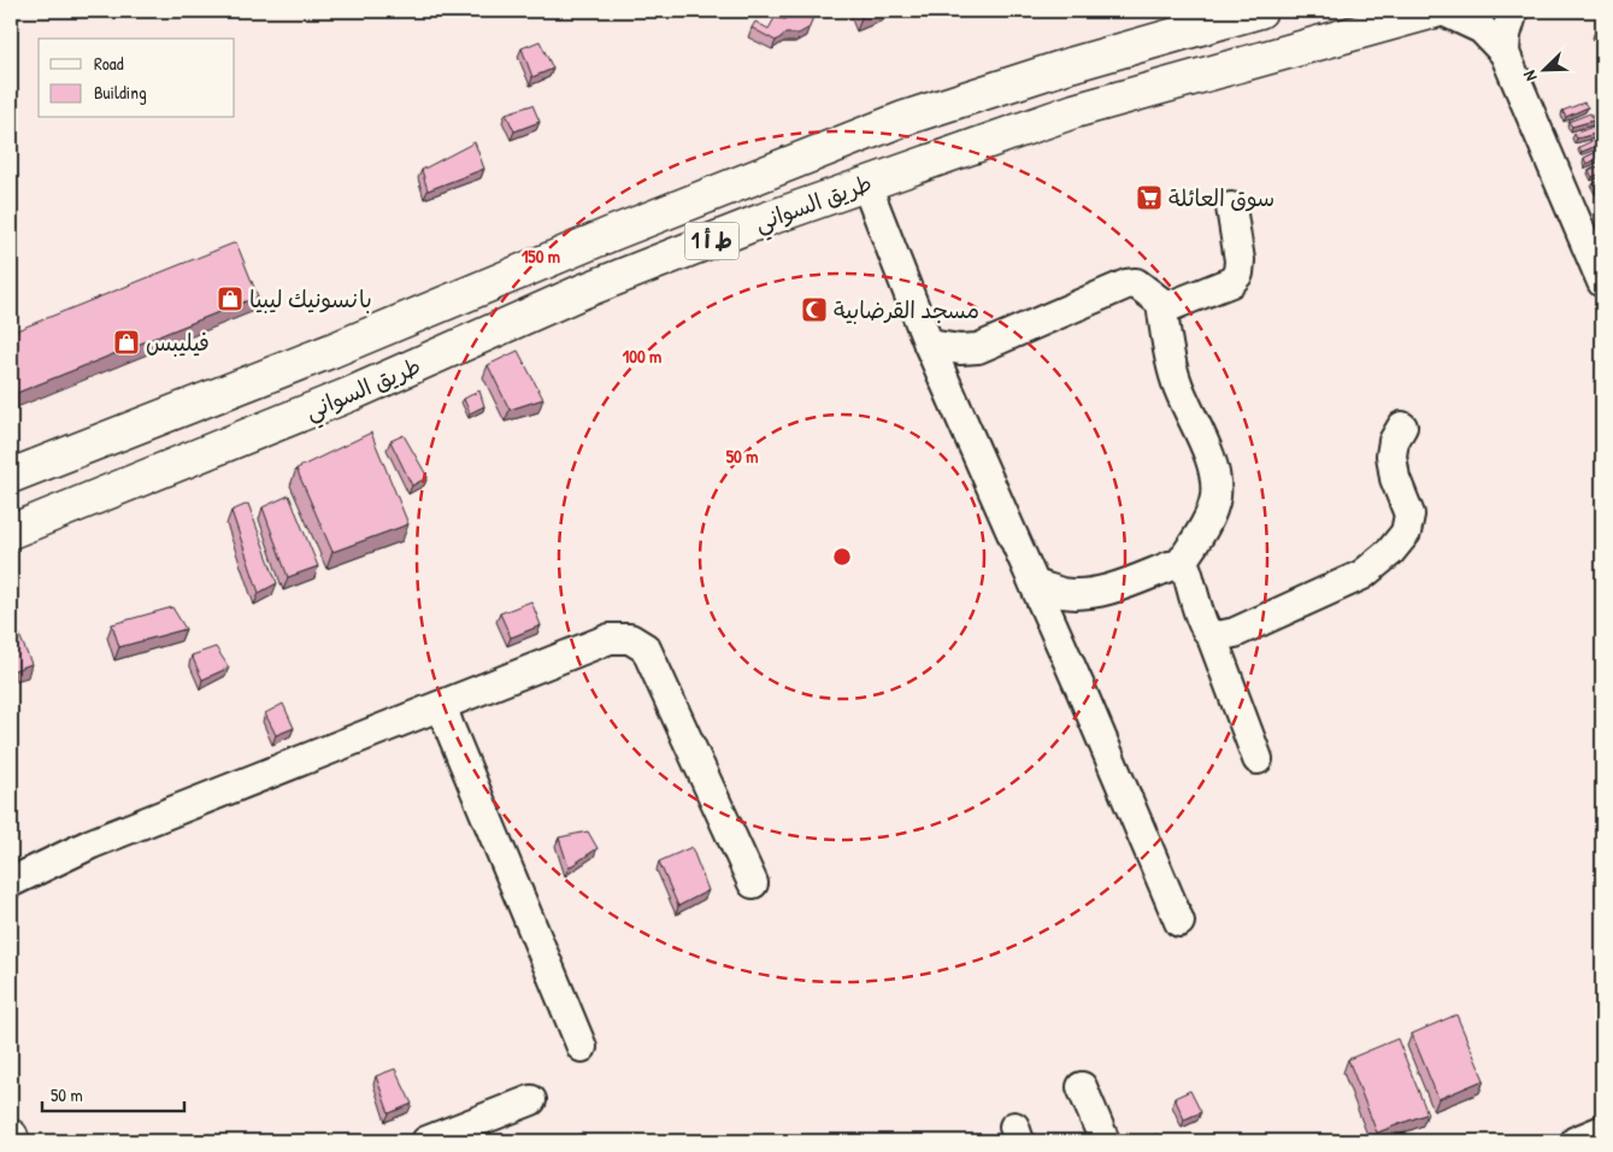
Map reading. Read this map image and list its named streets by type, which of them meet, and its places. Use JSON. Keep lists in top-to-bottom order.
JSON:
{
  "streets": {
    "main road": ["طريق السواني", "ط أ 1"]
  },
  "places": {
    "supermarket": ["سوق العائلة"],
    "shop": ["بانسونيك ليبيا", "فيليبس"],
    "mosque": ["مسجد القرضابية"]
  },
  "legend": ["Road", "Building"],
  "scale_bar": "50 m",
  "north": "bottom left",
  "rings": ["150 m", "100 m", "50 m"]
}
